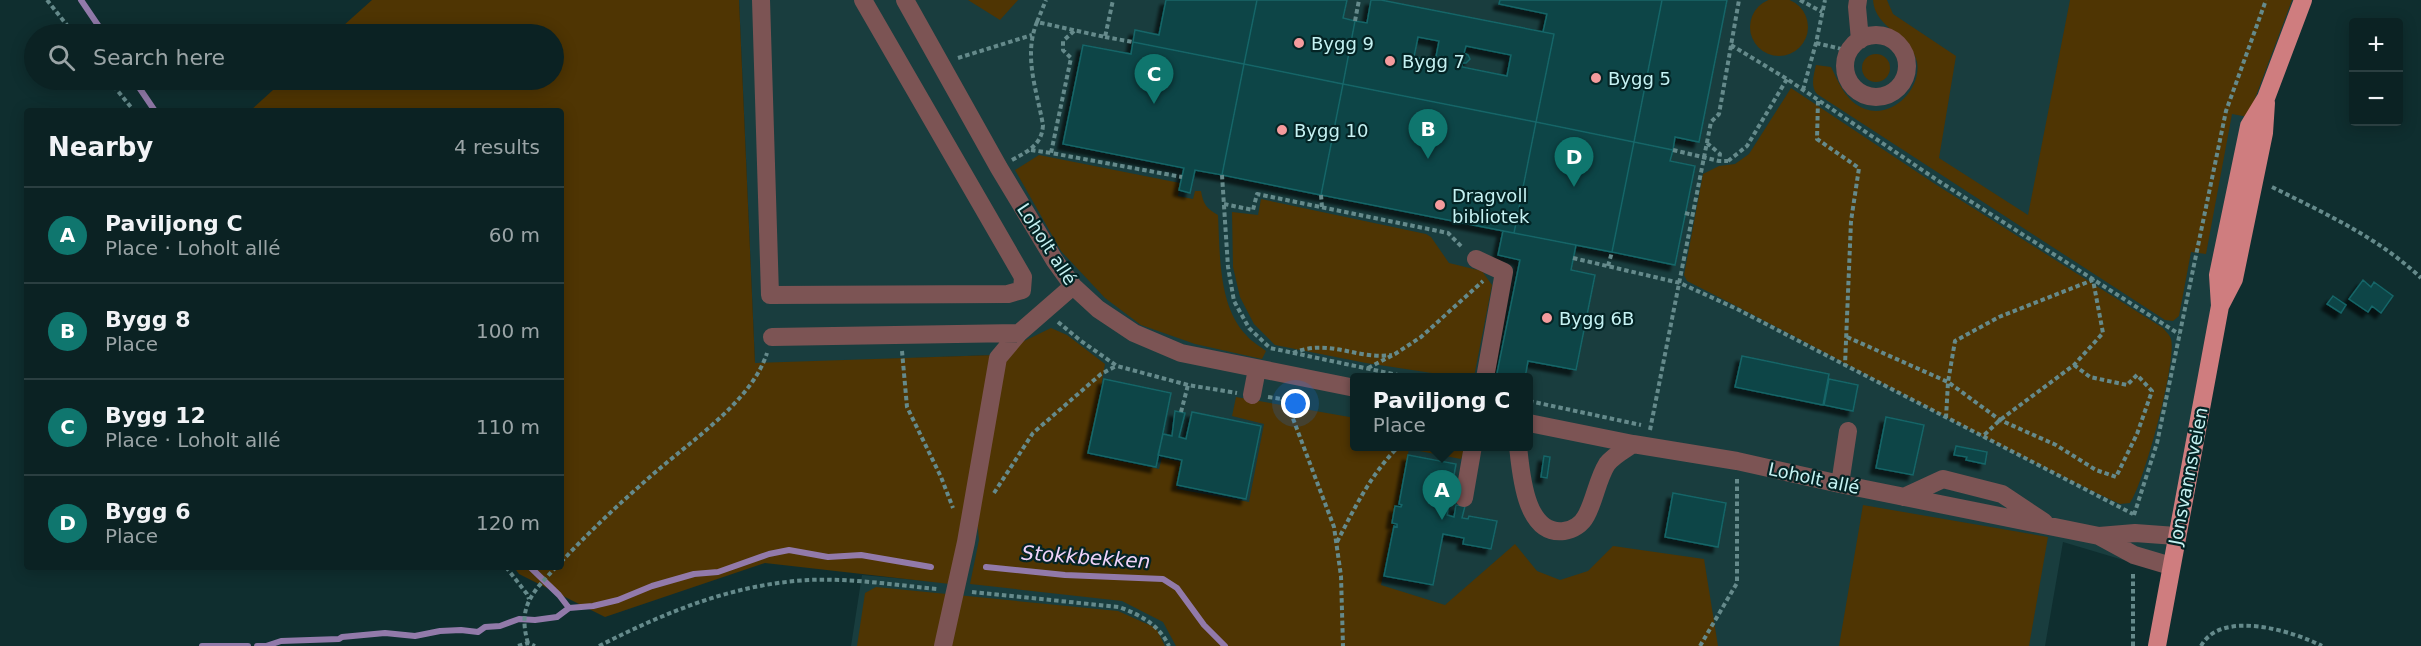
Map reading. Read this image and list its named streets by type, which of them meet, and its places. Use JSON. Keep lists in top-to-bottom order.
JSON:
{
  "streets": {
    "main road": ["Jonsvannsveien"],
    "street": ["Loholt allé"]
  },
  "crossings": [
    ["Loholt allé", "Jonsvannsveien"]
  ],
  "water": ["Stokkbekken"],
  "places": [
    "Bygg 9",
    "Bygg 7",
    "Bygg 5",
    "Bygg 10",
    "Dragvoll bibliotek",
    "Bygg 6B"
  ],
  "page": {
    "map_buttons": ["+", "−"],
    "search": "Search here",
    "pins": [
      "C",
      "B",
      "D",
      "A"
    ],
    "heading": ["Nearby", "4 results"],
    "list": [
      {
        "mark": "A",
        "name": "Paviljong C",
        "note": "Place · Loholt allé",
        "value": "60 m"
      },
      {
        "mark": "B",
        "name": "Bygg 8",
        "note": "Place",
        "value": "100 m"
      },
      {
        "mark": "C",
        "name": "Bygg 12",
        "note": "Place · Loholt allé",
        "value": "110 m"
      },
      {
        "mark": "D",
        "name": "Bygg 6",
        "note": "Place",
        "value": "120 m"
      }
    ],
    "popup": ["Paviljong C", "Place"]
  }
}
